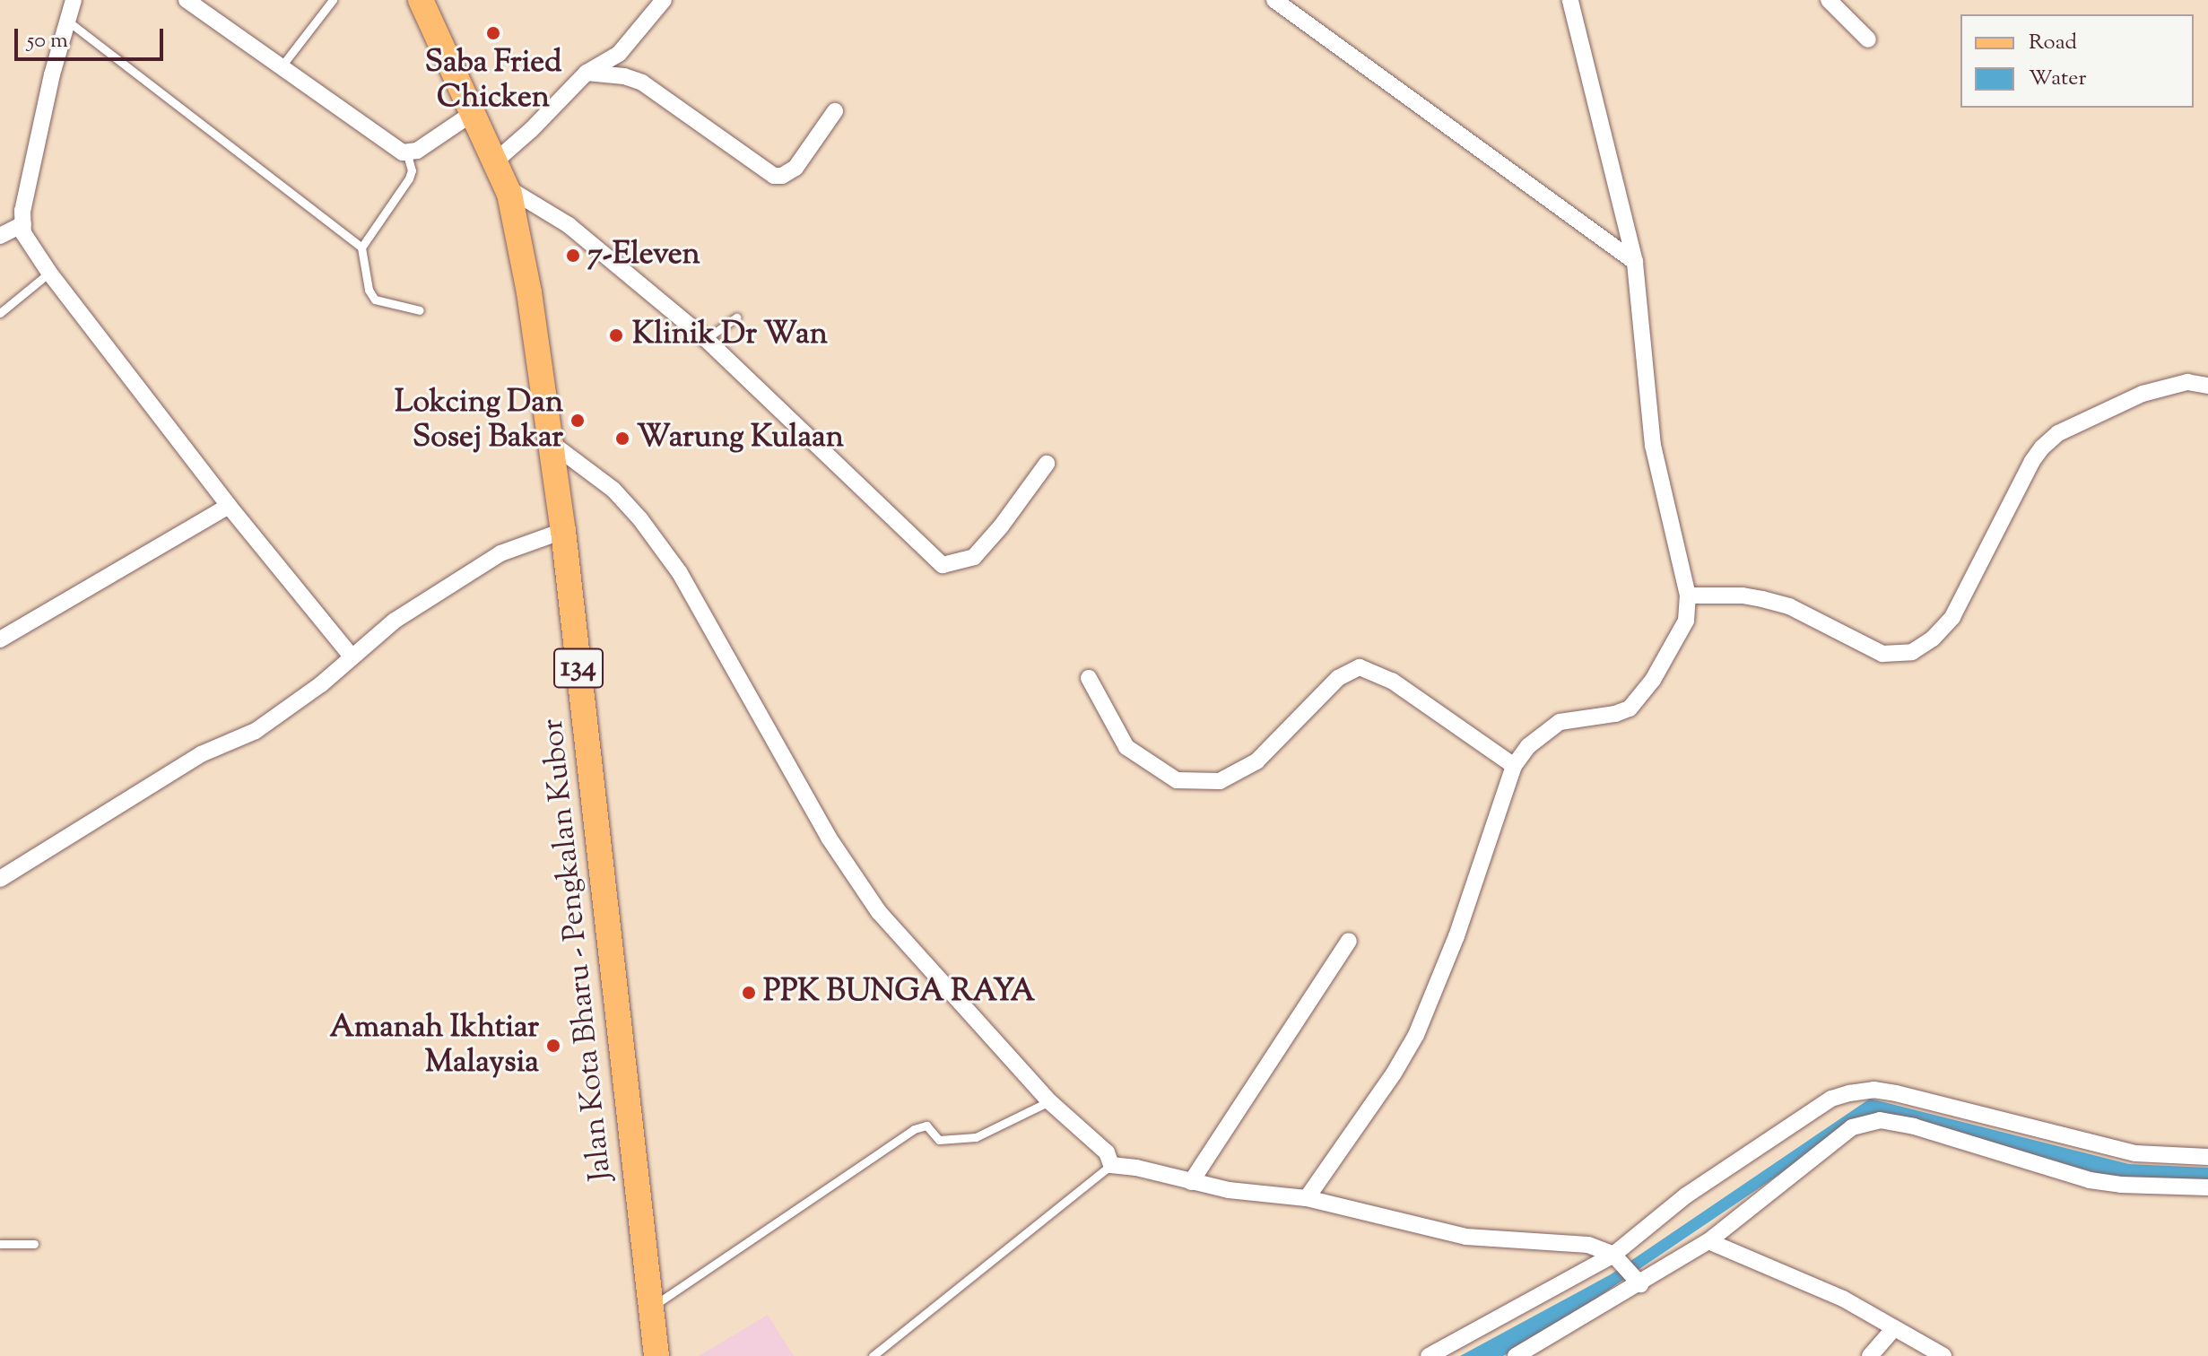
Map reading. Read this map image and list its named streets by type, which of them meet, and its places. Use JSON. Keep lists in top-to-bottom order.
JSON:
{
  "streets": {
    "main road": ["134", "Jalan Kota Bharu - Pengkalan Kubor"]
  },
  "places": [
    "Saba Fried Chicken",
    "7-Eleven",
    "Klinik Dr Wan",
    "Lokcing Dan Sosej Bakar",
    "Warung Kulaan",
    "PPK BUNGA RAYA",
    "Amanah Ikhtiar Malaysia"
  ],
  "legend": ["Road", "Water"],
  "scale_bar": "50 m"
}
